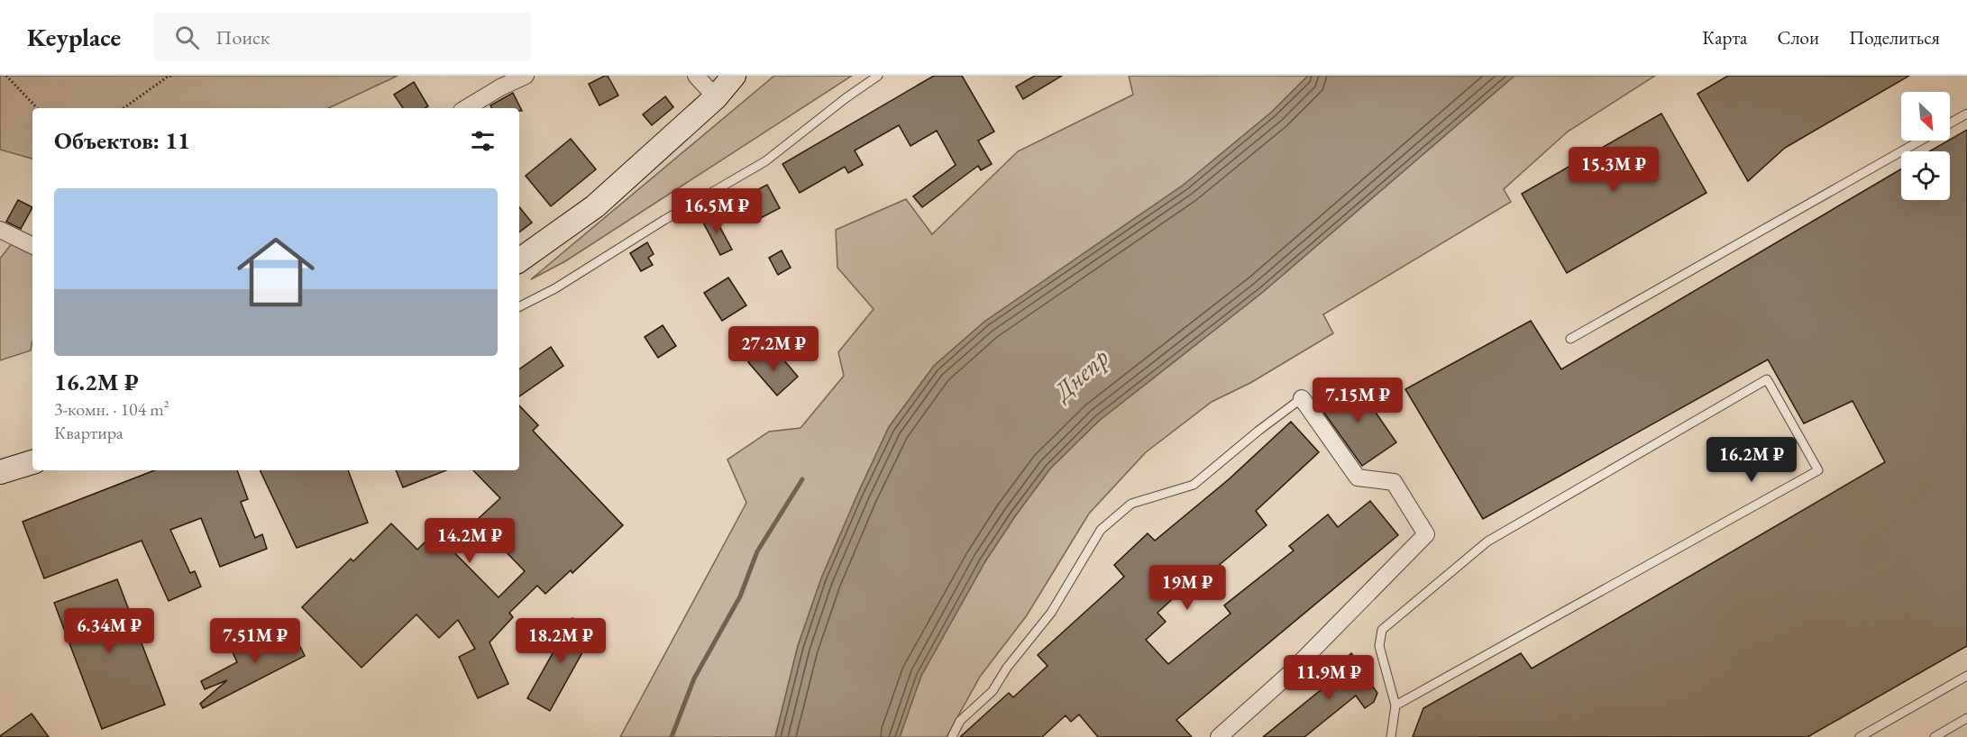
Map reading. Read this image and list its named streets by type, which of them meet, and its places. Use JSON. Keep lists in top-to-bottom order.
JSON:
{
  "water": ["Днепр"],
  "north": "bottom right",
  "page": {
    "header": "Keyplace",
    "search": "Поиск",
    "nav": ["Карта", "Слои", "Поделиться"],
    "heading": "Объектов: 11",
    "price": [
      "15.3M ₽",
      "16.5M ₽",
      "27.2M ₽",
      "7.15M ₽",
      "16.2M ₽",
      "14.2M ₽",
      "19M ₽",
      "6.34M ₽",
      "7.51M ₽",
      "18.2M ₽",
      "11.9M ₽"
    ],
    "list": [
      {
        "name": "16.2M ₽",
        "note": "3-комн. · 104 m² · Квартира"
      }
    ]
  }
}
